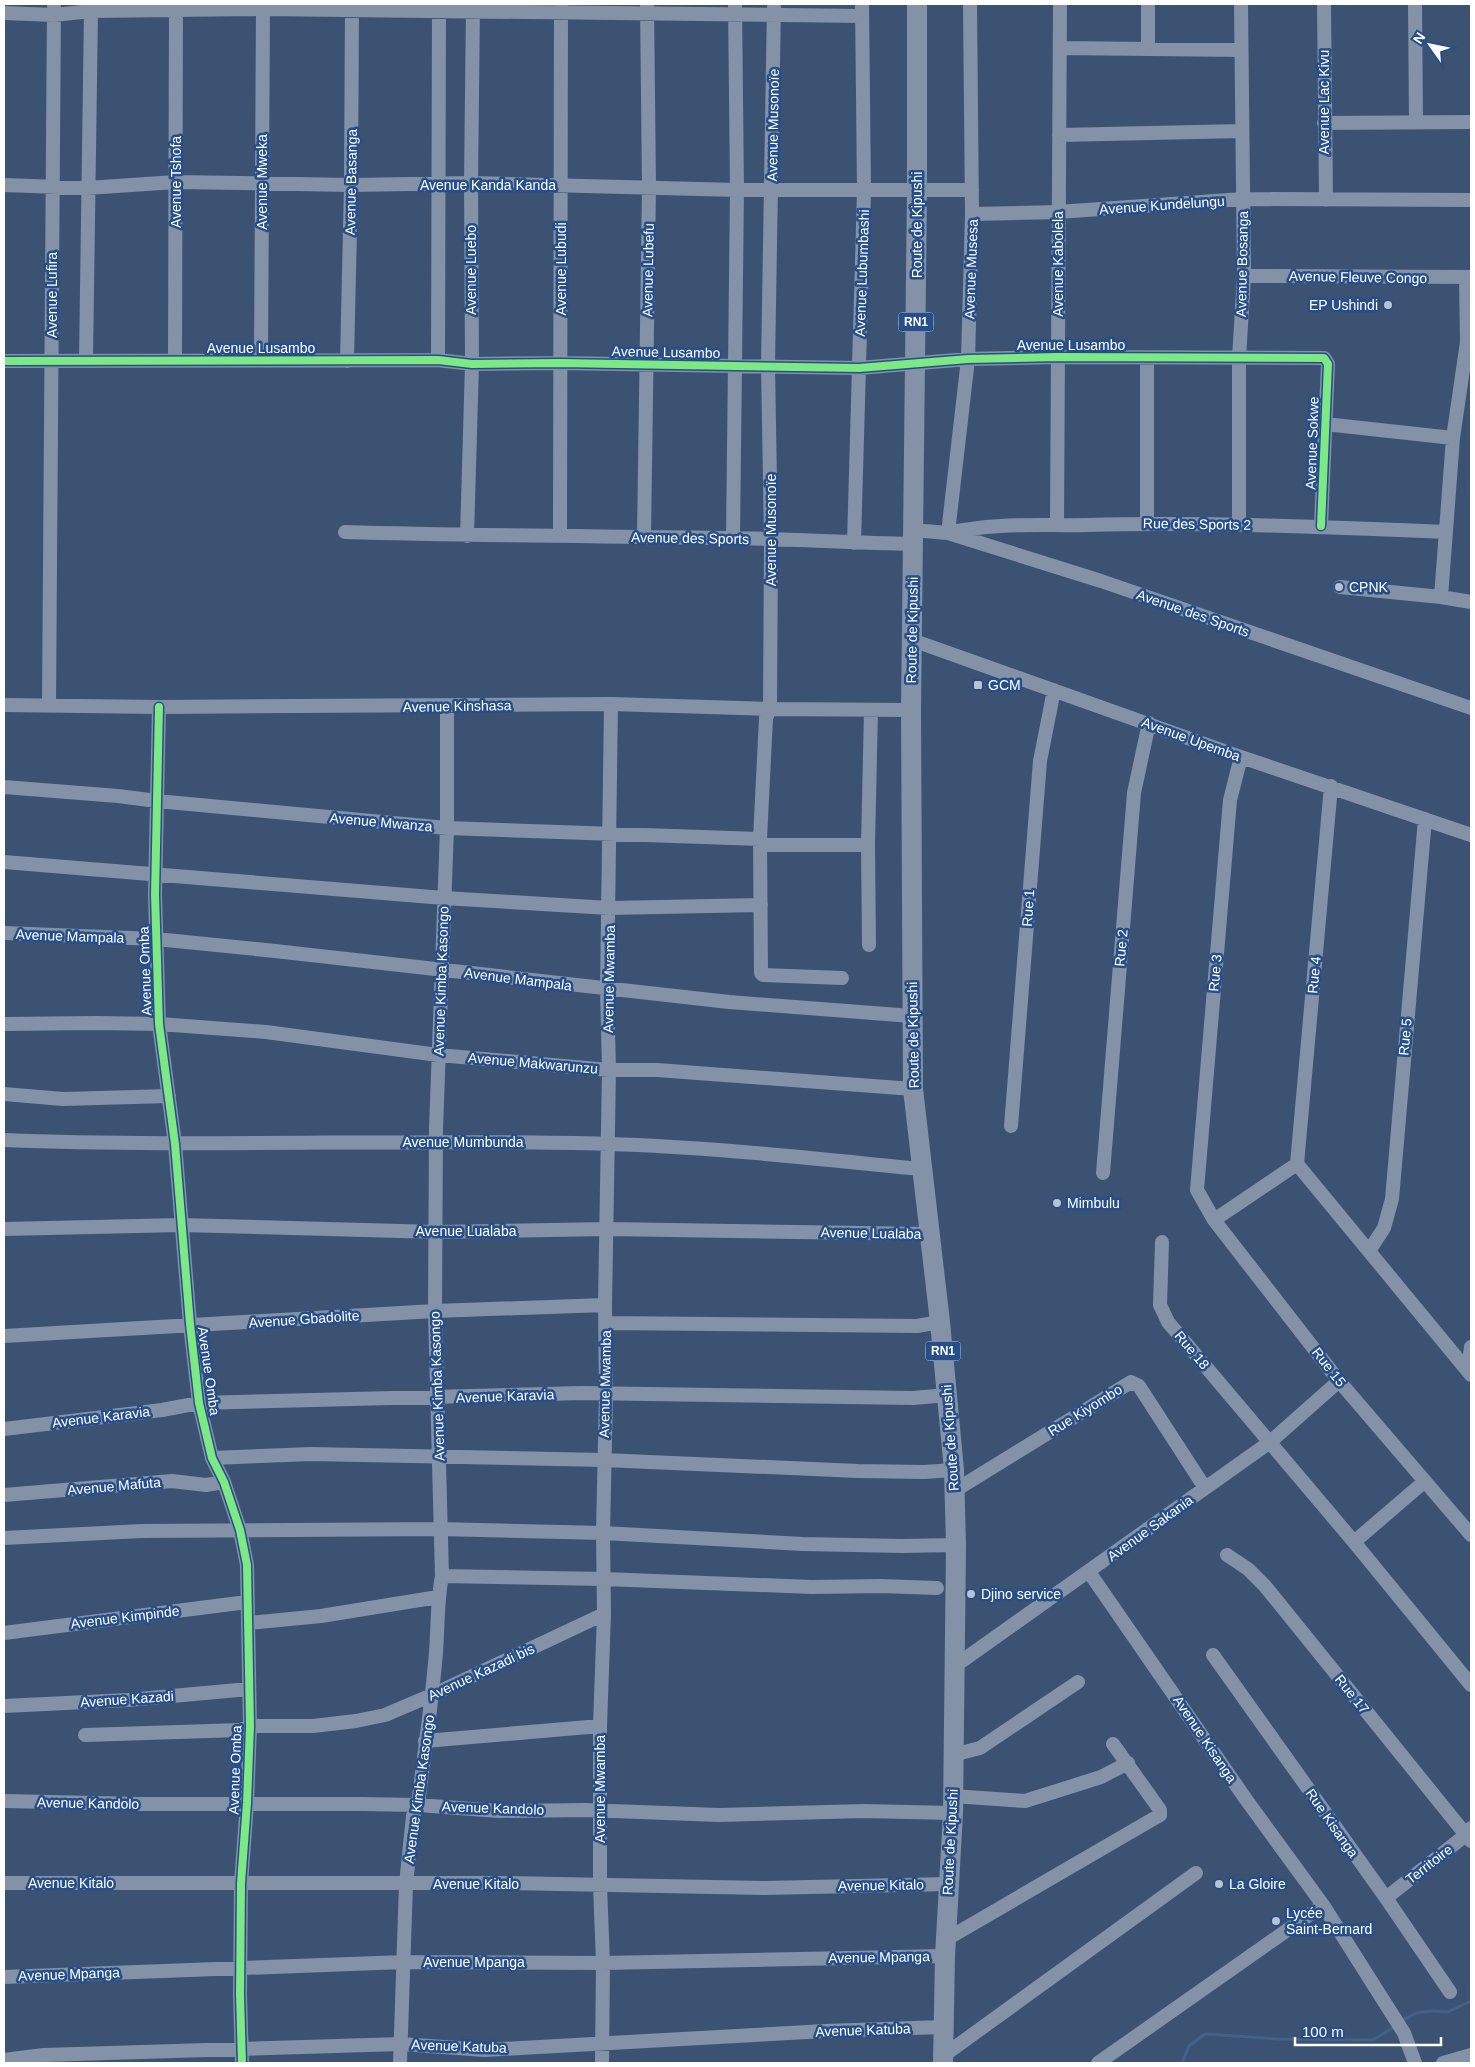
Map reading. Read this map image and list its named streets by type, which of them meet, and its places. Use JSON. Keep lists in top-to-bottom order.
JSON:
{
  "streets": {
    "highway": ["Route de Kipushi", "RN1"],
    "street": [
      "Avenue Lac Kivu",
      "Avenue Musonoïe",
      "Avenue Tshofa",
      "Avenue Mweka",
      "Avenue Basanga",
      "Avenue Kanda Kanda",
      "Avenue Kundelungu",
      "Avenue Kabolela",
      "Avenue Bosanga",
      "Avenue Lubudi",
      "Avenue Musesa",
      "Avenue Luebo",
      "Avenue Lubefu",
      "Avenue Lubumbashi",
      "Avenue Fleuve Congo",
      "Avenue Lufira",
      "Avenue Lusambo",
      "Avenue Sokwe",
      "Rue des Sports 2",
      "Avenue des Sports",
      "Avenue Kinshasa",
      "Avenue Upemba",
      "Avenue Mwanza",
      "Rue 1",
      "Avenue Mampala",
      "Rue 2",
      "Avenue Omba",
      "Rue 3",
      "Rue 4",
      "Avenue Mwamba",
      "Avenue Kimba Kasongo",
      "Rue 5",
      "Avenue Makwarunzu",
      "Avenue Mumbunda",
      "Avenue Lualaba",
      "Avenue Gbadolite",
      "Rue 18",
      "Rue 15",
      "Avenue Karavia",
      "Rue Kiyombo",
      "Avenue Mafuta",
      "Avenue Sakania",
      "Avenue Kimpinde",
      "Avenue Kazadi bis",
      "Rue 17",
      "Avenue Kazadi",
      "Avenue Kisanga",
      "Avenue Kandolo",
      "Rue Kisanga",
      "Territoire",
      "Avenue Kitalo",
      "Avenue Mpanga",
      "Avenue Katuba"
    ]
  },
  "crossings": [
    ["Avenue Lac Kivu", "Avenue Kundelungu"],
    ["Avenue Musonoïe", "Avenue Kanda Kanda"],
    ["Avenue Musonoïe", "Avenue Lusambo"],
    ["Avenue Musonoïe", "Avenue des Sports"],
    ["Avenue Musonoïe", "Avenue Kinshasa"],
    ["Avenue Musonoïe", "Avenue Mwanza"],
    ["Avenue Tshofa", "Avenue Kanda Kanda"],
    ["Avenue Tshofa", "Avenue Lusambo"],
    ["Avenue Mweka", "Avenue Kanda Kanda"],
    ["Avenue Mweka", "Avenue Lusambo"],
    ["Avenue Basanga", "Avenue Kanda Kanda"],
    ["Avenue Basanga", "Avenue Lusambo"],
    ["Avenue Kanda Kanda", "Route de Kipushi"],
    ["Avenue Kanda Kanda", "Avenue Lubudi"],
    ["Avenue Kanda Kanda", "Avenue Musesa"],
    ["Avenue Kanda Kanda", "Avenue Luebo"],
    ["Avenue Kanda Kanda", "Avenue Lubefu"],
    ["Avenue Kanda Kanda", "Avenue Lubumbashi"],
    ["Avenue Kanda Kanda", "Avenue Lufira"],
    ["Avenue Kundelungu", "Avenue Kabolela"],
    ["Avenue Kundelungu", "Avenue Bosanga"],
    ["Avenue Kundelungu", "Avenue Musesa"],
    ["Route de Kipushi", "Avenue Lusambo"],
    ["Route de Kipushi", "Avenue des Sports"],
    ["Route de Kipushi", "Avenue Kinshasa"],
    ["Route de Kipushi", "Avenue Upemba"],
    ["Route de Kipushi", "Avenue Mampala"],
    ["Route de Kipushi", "Avenue Makwarunzu"],
    ["Route de Kipushi", "Avenue Mumbunda"],
    ["Route de Kipushi", "Avenue Lualaba"],
    ["Route de Kipushi", "Avenue Karavia"],
    ["Route de Kipushi", "Rue Kiyombo"],
    ["Route de Kipushi", "Avenue Sakania"],
    ["Route de Kipushi", "Avenue Kandolo"],
    ["Route de Kipushi", "Avenue Kitalo"],
    ["Route de Kipushi", "Avenue Mpanga"],
    ["Route de Kipushi", "Avenue Katuba"],
    ["Avenue Kabolela", "Avenue Lusambo"],
    ["Avenue Kabolela", "Rue des Sports 2"],
    ["Avenue Bosanga", "Avenue Fleuve Congo"],
    ["Avenue Bosanga", "Avenue Lusambo"],
    ["Avenue Bosanga", "Rue des Sports 2"],
    ["Avenue Lubudi", "Avenue Lusambo"],
    ["Avenue Lubudi", "Avenue des Sports"],
    ["Avenue Musesa", "Avenue Lusambo"],
    ["Avenue Musesa", "Rue des Sports 2"],
    ["Avenue Musesa", "Avenue des Sports"],
    ["Avenue Luebo", "Avenue Lusambo"],
    ["Avenue Luebo", "Avenue des Sports"],
    ["Avenue Lubefu", "Avenue Lusambo"],
    ["Avenue Lubefu", "Avenue des Sports"],
    ["Avenue Lubumbashi", "Avenue Lusambo"],
    ["Avenue Lubumbashi", "Avenue des Sports"],
    ["Avenue Lufira", "Avenue Lusambo"],
    ["Avenue Lufira", "Avenue Kinshasa"],
    ["Avenue Lusambo", "Avenue Sokwe"],
    ["Avenue Sokwe", "Rue des Sports 2"],
    ["Rue des Sports 2", "Avenue des Sports"],
    ["Avenue Kinshasa", "Avenue Omba"],
    ["Avenue Kinshasa", "Avenue Mwamba"],
    ["Avenue Kinshasa", "Avenue Kimba Kasongo"],
    ["Avenue Upemba", "Rue 1"],
    ["Avenue Upemba", "Rue 2"],
    ["Avenue Upemba", "Rue 3"],
    ["Avenue Upemba", "Rue 4"],
    ["Avenue Upemba", "Rue 5"],
    ["Avenue Mwanza", "Avenue Omba"],
    ["Avenue Mwanza", "Avenue Mwamba"],
    ["Avenue Mwanza", "Avenue Kimba Kasongo"],
    ["Avenue Mampala", "Avenue Omba"],
    ["Avenue Mampala", "Avenue Mwamba"],
    ["Avenue Mampala", "Avenue Kimba Kasongo"],
    ["Avenue Omba", "Avenue Makwarunzu"],
    ["Avenue Omba", "Avenue Mumbunda"],
    ["Avenue Omba", "Avenue Lualaba"],
    ["Avenue Omba", "Avenue Gbadolite"],
    ["Avenue Omba", "Avenue Karavia"],
    ["Avenue Omba", "Avenue Mafuta"],
    ["Avenue Omba", "Avenue Kimpinde"],
    ["Avenue Omba", "Avenue Kazadi bis"],
    ["Avenue Omba", "Avenue Kazadi"],
    ["Avenue Omba", "Avenue Kandolo"],
    ["Avenue Omba", "Avenue Kitalo"],
    ["Avenue Omba", "Avenue Mpanga"],
    ["Avenue Omba", "Avenue Katuba"],
    ["Rue 3", "Rue 15"],
    ["Avenue Mwamba", "Avenue Makwarunzu"],
    ["Avenue Mwamba", "Avenue Mumbunda"],
    ["Avenue Mwamba", "Avenue Lualaba"],
    ["Avenue Mwamba", "Avenue Gbadolite"],
    ["Avenue Mwamba", "Avenue Karavia"],
    ["Avenue Mwamba", "Avenue Kazadi bis"],
    ["Avenue Mwamba", "Avenue Kandolo"],
    ["Avenue Mwamba", "Avenue Kitalo"],
    ["Avenue Mwamba", "Avenue Mpanga"],
    ["Avenue Mwamba", "Avenue Katuba"],
    ["Avenue Kimba Kasongo", "Avenue Makwarunzu"],
    ["Avenue Kimba Kasongo", "Avenue Mumbunda"],
    ["Avenue Kimba Kasongo", "Avenue Lualaba"],
    ["Avenue Kimba Kasongo", "Avenue Gbadolite"],
    ["Avenue Kimba Kasongo", "Avenue Karavia"],
    ["Avenue Kimba Kasongo", "Avenue Kazadi bis"],
    ["Avenue Kimba Kasongo", "Avenue Kandolo"],
    ["Avenue Kimba Kasongo", "Avenue Kitalo"],
    ["Avenue Kimba Kasongo", "Avenue Mpanga"],
    ["Avenue Kimba Kasongo", "Avenue Katuba"],
    ["Rue 18", "Avenue Sakania"],
    ["Rue 15", "Avenue Sakania"],
    ["Rue Kiyombo", "Avenue Sakania"],
    ["Avenue Sakania", "Avenue Kisanga"],
    ["Rue 17", "Territoire"],
    ["Rue Kisanga", "Territoire"]
  ],
  "places": {
    "other": [
      "EP Ushindi",
      "CPNK",
      "Mimbulu",
      "Djino service",
      "La Gloire",
      "Lycée Saint-Bernard"
    ],
    "transit": ["GCM"]
  },
  "scale_bar": "100 m",
  "north": "top left"
}
